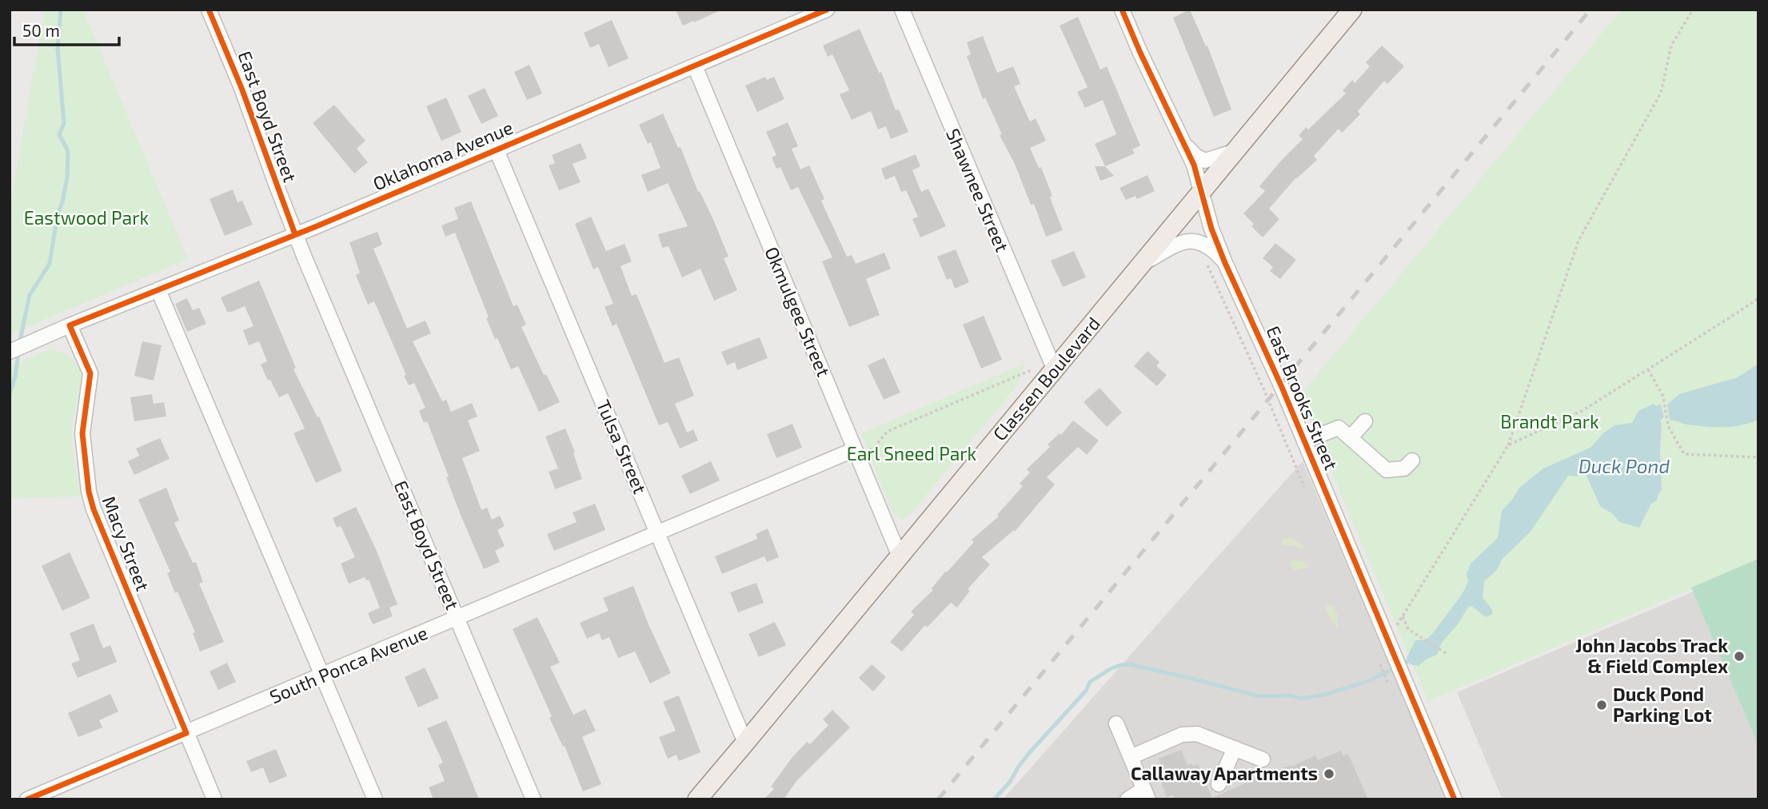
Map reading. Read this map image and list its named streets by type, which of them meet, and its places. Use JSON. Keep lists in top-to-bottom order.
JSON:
{
  "streets": {
    "main road": ["Classen Boulevard"],
    "street": [
      "East Boyd Street",
      "Oklahoma Avenue",
      "Shawnee Street",
      "Okmulgee Street",
      "East Brooks Street",
      "Tulsa Street",
      "Macy Street",
      "South Ponca Avenue"
    ]
  },
  "crossings": [
    ["East Boyd Street", "Oklahoma Avenue"],
    ["East Boyd Street", "South Ponca Avenue"],
    ["Oklahoma Avenue", "Okmulgee Street"],
    ["Oklahoma Avenue", "Tulsa Street"],
    ["Oklahoma Avenue", "Macy Street"],
    ["Shawnee Street", "Classen Boulevard"],
    ["Okmulgee Street", "Classen Boulevard"],
    ["Okmulgee Street", "South Ponca Avenue"],
    ["Classen Boulevard", "East Brooks Street"],
    ["Classen Boulevard", "Tulsa Street"],
    ["Tulsa Street", "South Ponca Avenue"],
    ["Macy Street", "South Ponca Avenue"]
  ],
  "water": ["Duck Pond"],
  "parks": ["Eastwood Park", "Brandt Park", "Earl Sneed Park"],
  "places": ["John Jacobs Track & Field Complex", "Duck Pond Parking Lot", "Callaway Apartments"],
  "scale_bar": "50 m"
}
